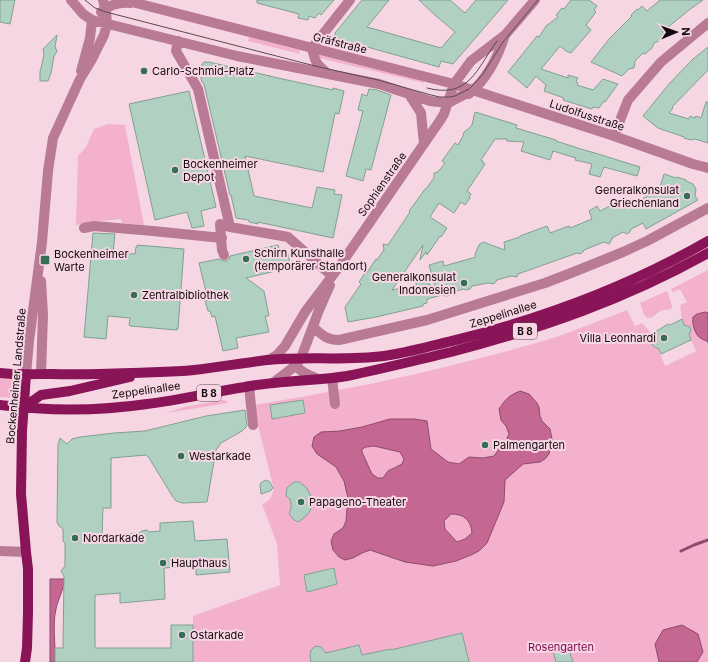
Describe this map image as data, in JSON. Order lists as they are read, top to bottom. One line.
{"streets":{"main road":["Zeppelinallee","B 8","Bockenheimer Landstraße"],"street":["Gräfstraße","Ludolfusstraße","Sophienstraße"]},"crossings":[["Gräfstraße","Ludolfusstraße"],["Gräfstraße","Sophienstraße"],["Gräfstraße","Bockenheimer Landstraße"],["Ludolfusstraße","Sophienstraße"],["Sophienstraße","Zeppelinallee"],["Zeppelinallee","B 8"],["Zeppelinallee","Bockenheimer Landstraße"],["B 8","Bockenheimer Landstraße"]],"parks":["Rosengarten"],"places":{"other":["Carlo-Schmid-Platz","Bockenheimer Depot","Generalkonsulat Griechenland","Schirn Kunsthalle (temporärer Standort)","Generalkonsulat Indonesien","Zentralbibliothek","Villa Leonhardi","Palmengarten","Westarkade","Papageno-Theater","Nordarkade","Haupthaus","Ostarkade"],"transit":["Bockenheimer Warte"]},"north":"right"}
